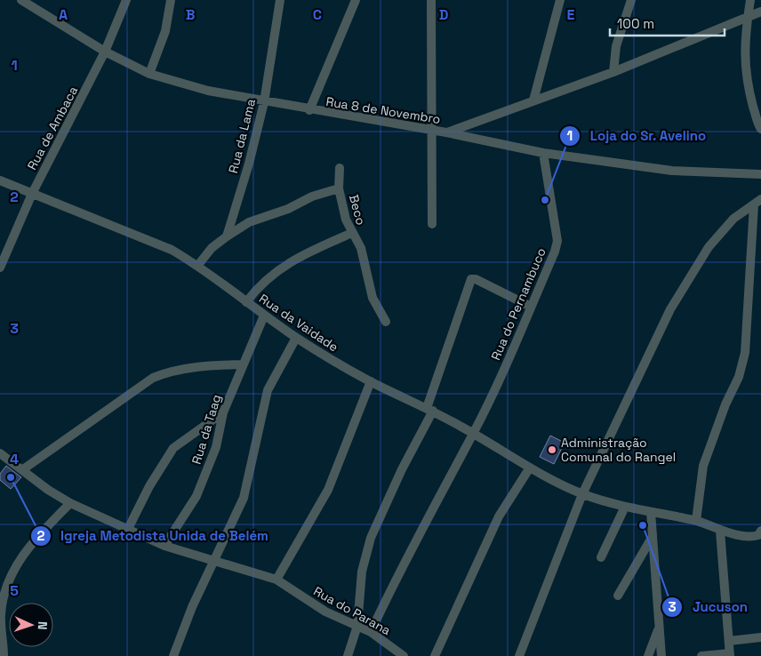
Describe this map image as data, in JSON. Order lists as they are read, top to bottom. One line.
{"streets":{"street":["Rua 8 de Novembro","Rua de Ambaca","Rua da Lama","Beco","Rua do Pernambuco","Rua da Vaidade","Rua da Taag","Rua do Parana"]},"crossings":[["Rua 8 de Novembro","Rua de Ambaca"],["Rua 8 de Novembro","Rua da Lama"],["Rua 8 de Novembro","Rua do Pernambuco"],["Rua de Ambaca","Rua da Vaidade"],["Rua da Lama","Beco"],["Beco","Rua da Vaidade"],["Rua do Pernambuco","Rua da Vaidade"],["Rua do Pernambuco","Rua do Parana"],["Rua da Vaidade","Rua da Taag"],["Rua da Taag","Rua do Parana"]],"places":["Loja do Sr. Avelino","Administração Comunal do Rangel","Igreja Metodista Unida de Belém","Jucuson"],"scale_bar":"100 m","north":"right","grid":{"columns":["A","B","C","D","E"],"rows":["1","2","3","4","5"]}}
